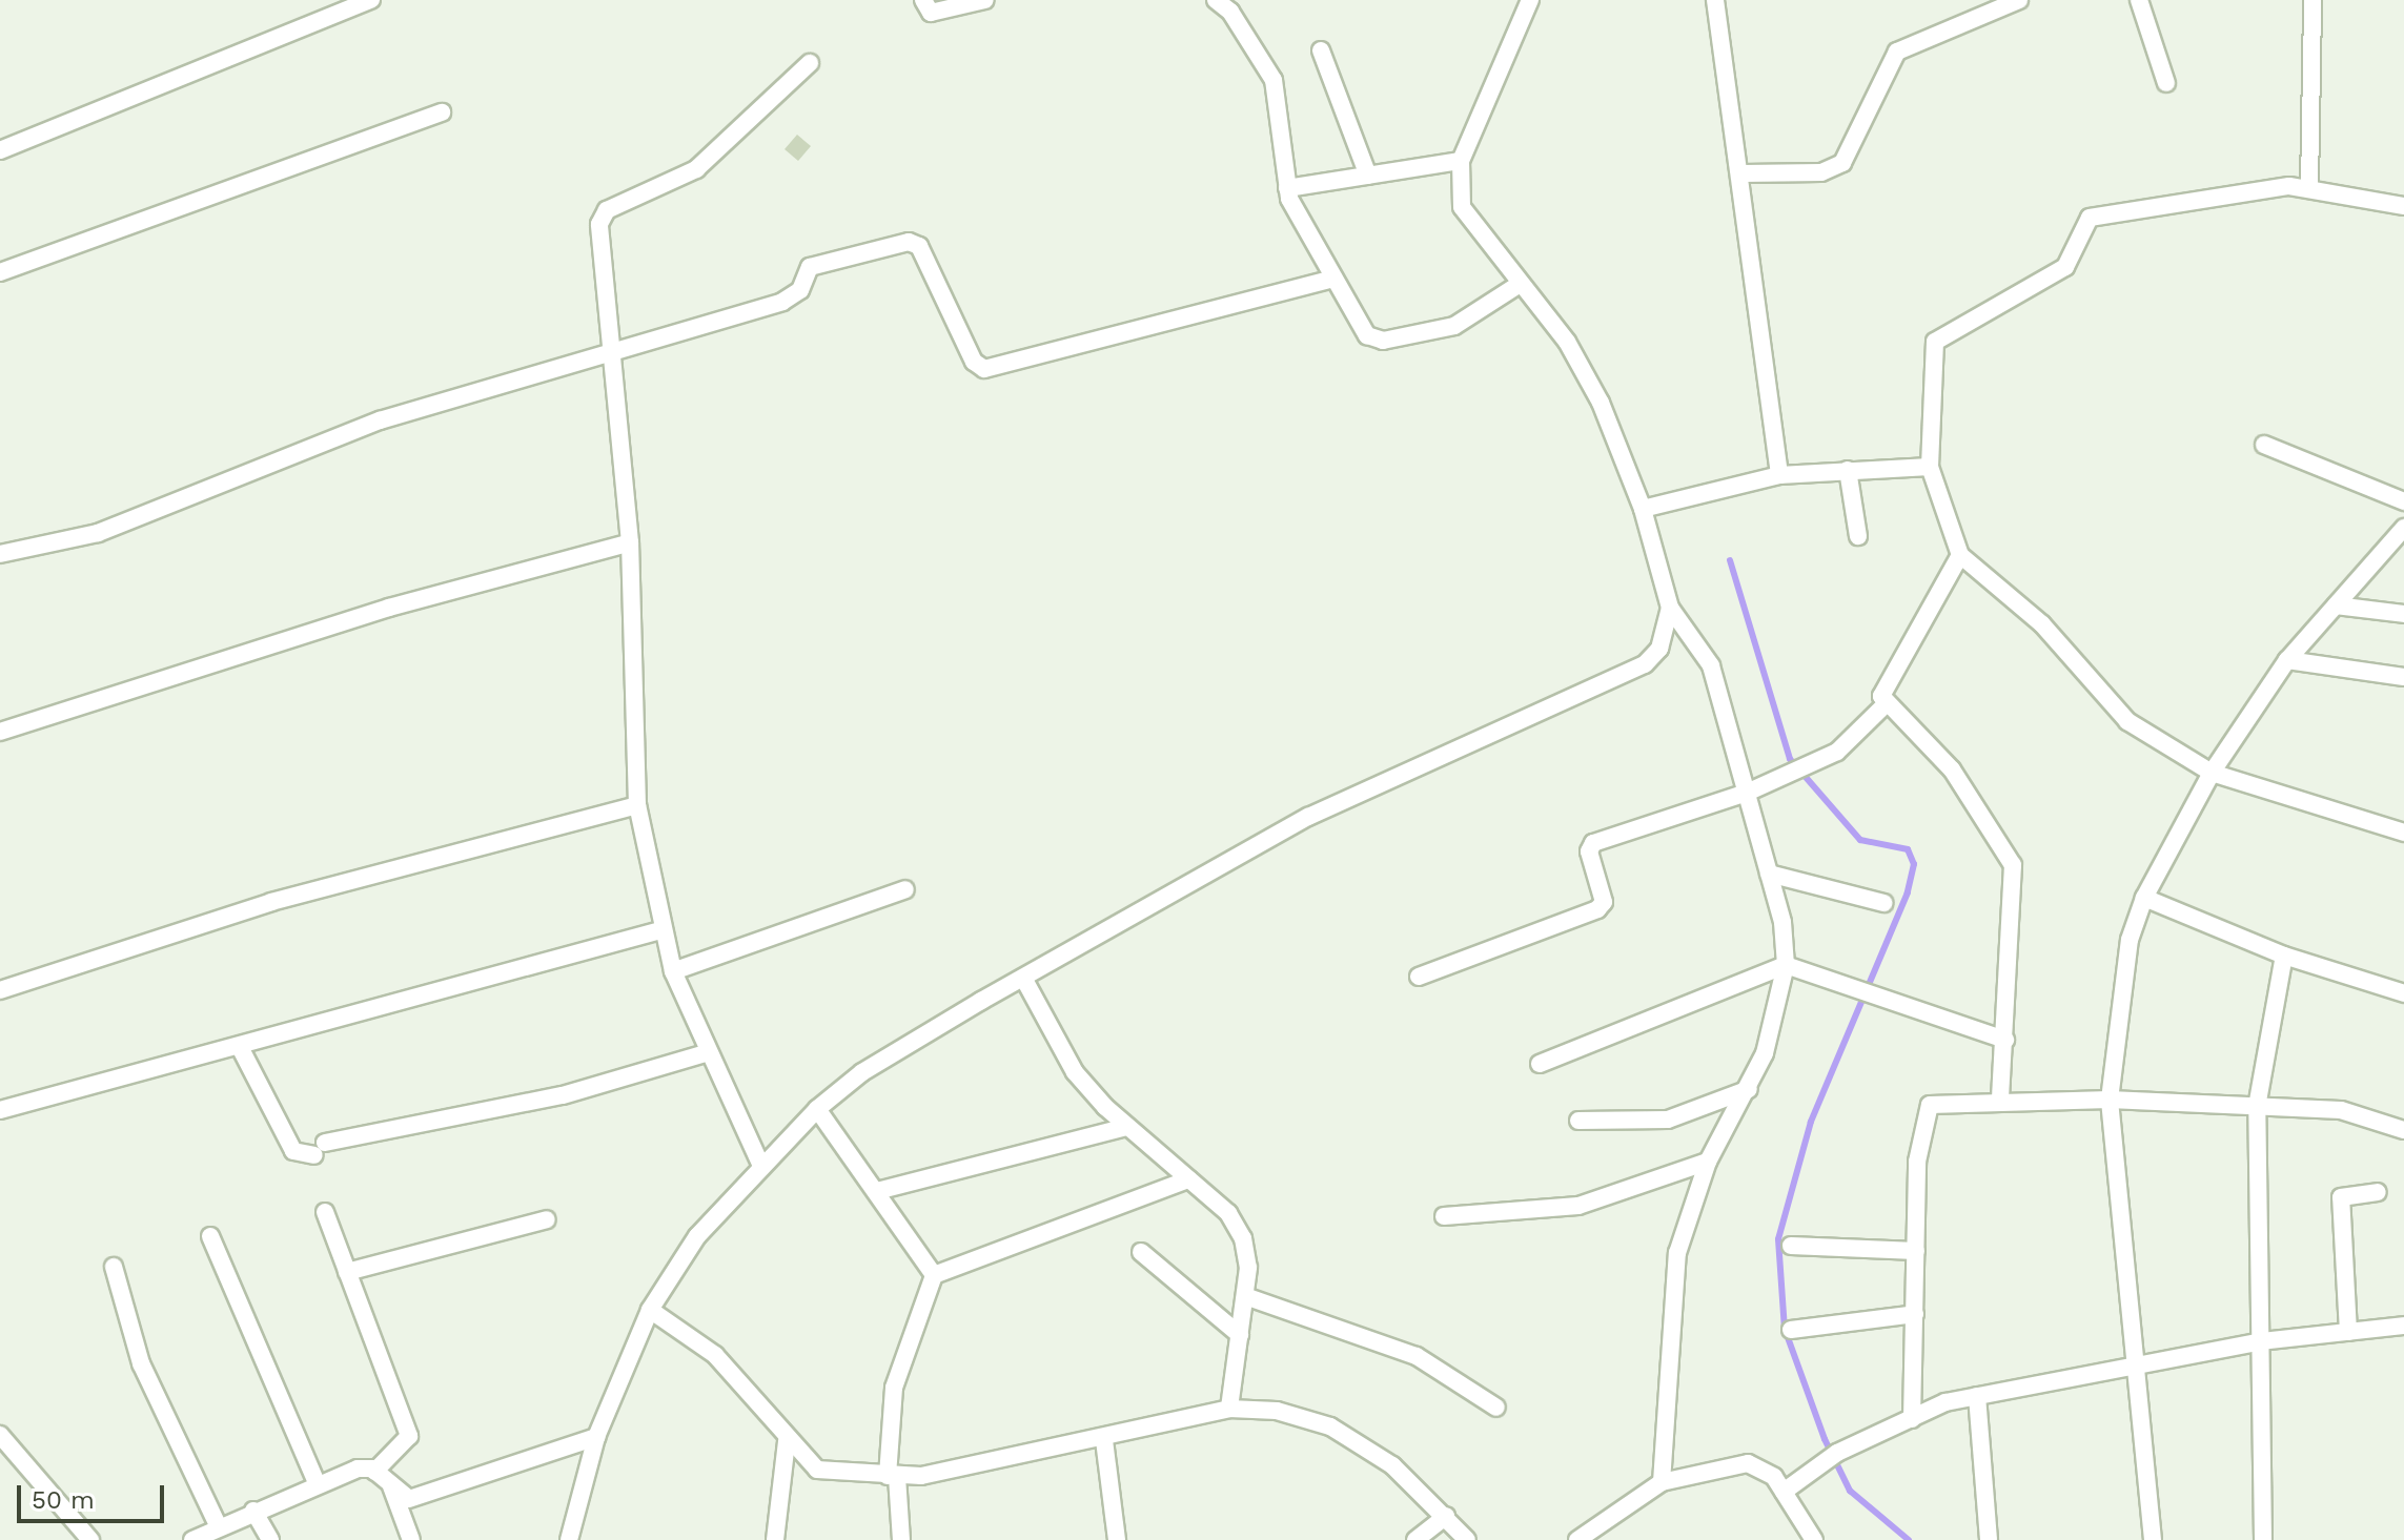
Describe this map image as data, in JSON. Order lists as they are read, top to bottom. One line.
{"scale_bar":"50 m"}
